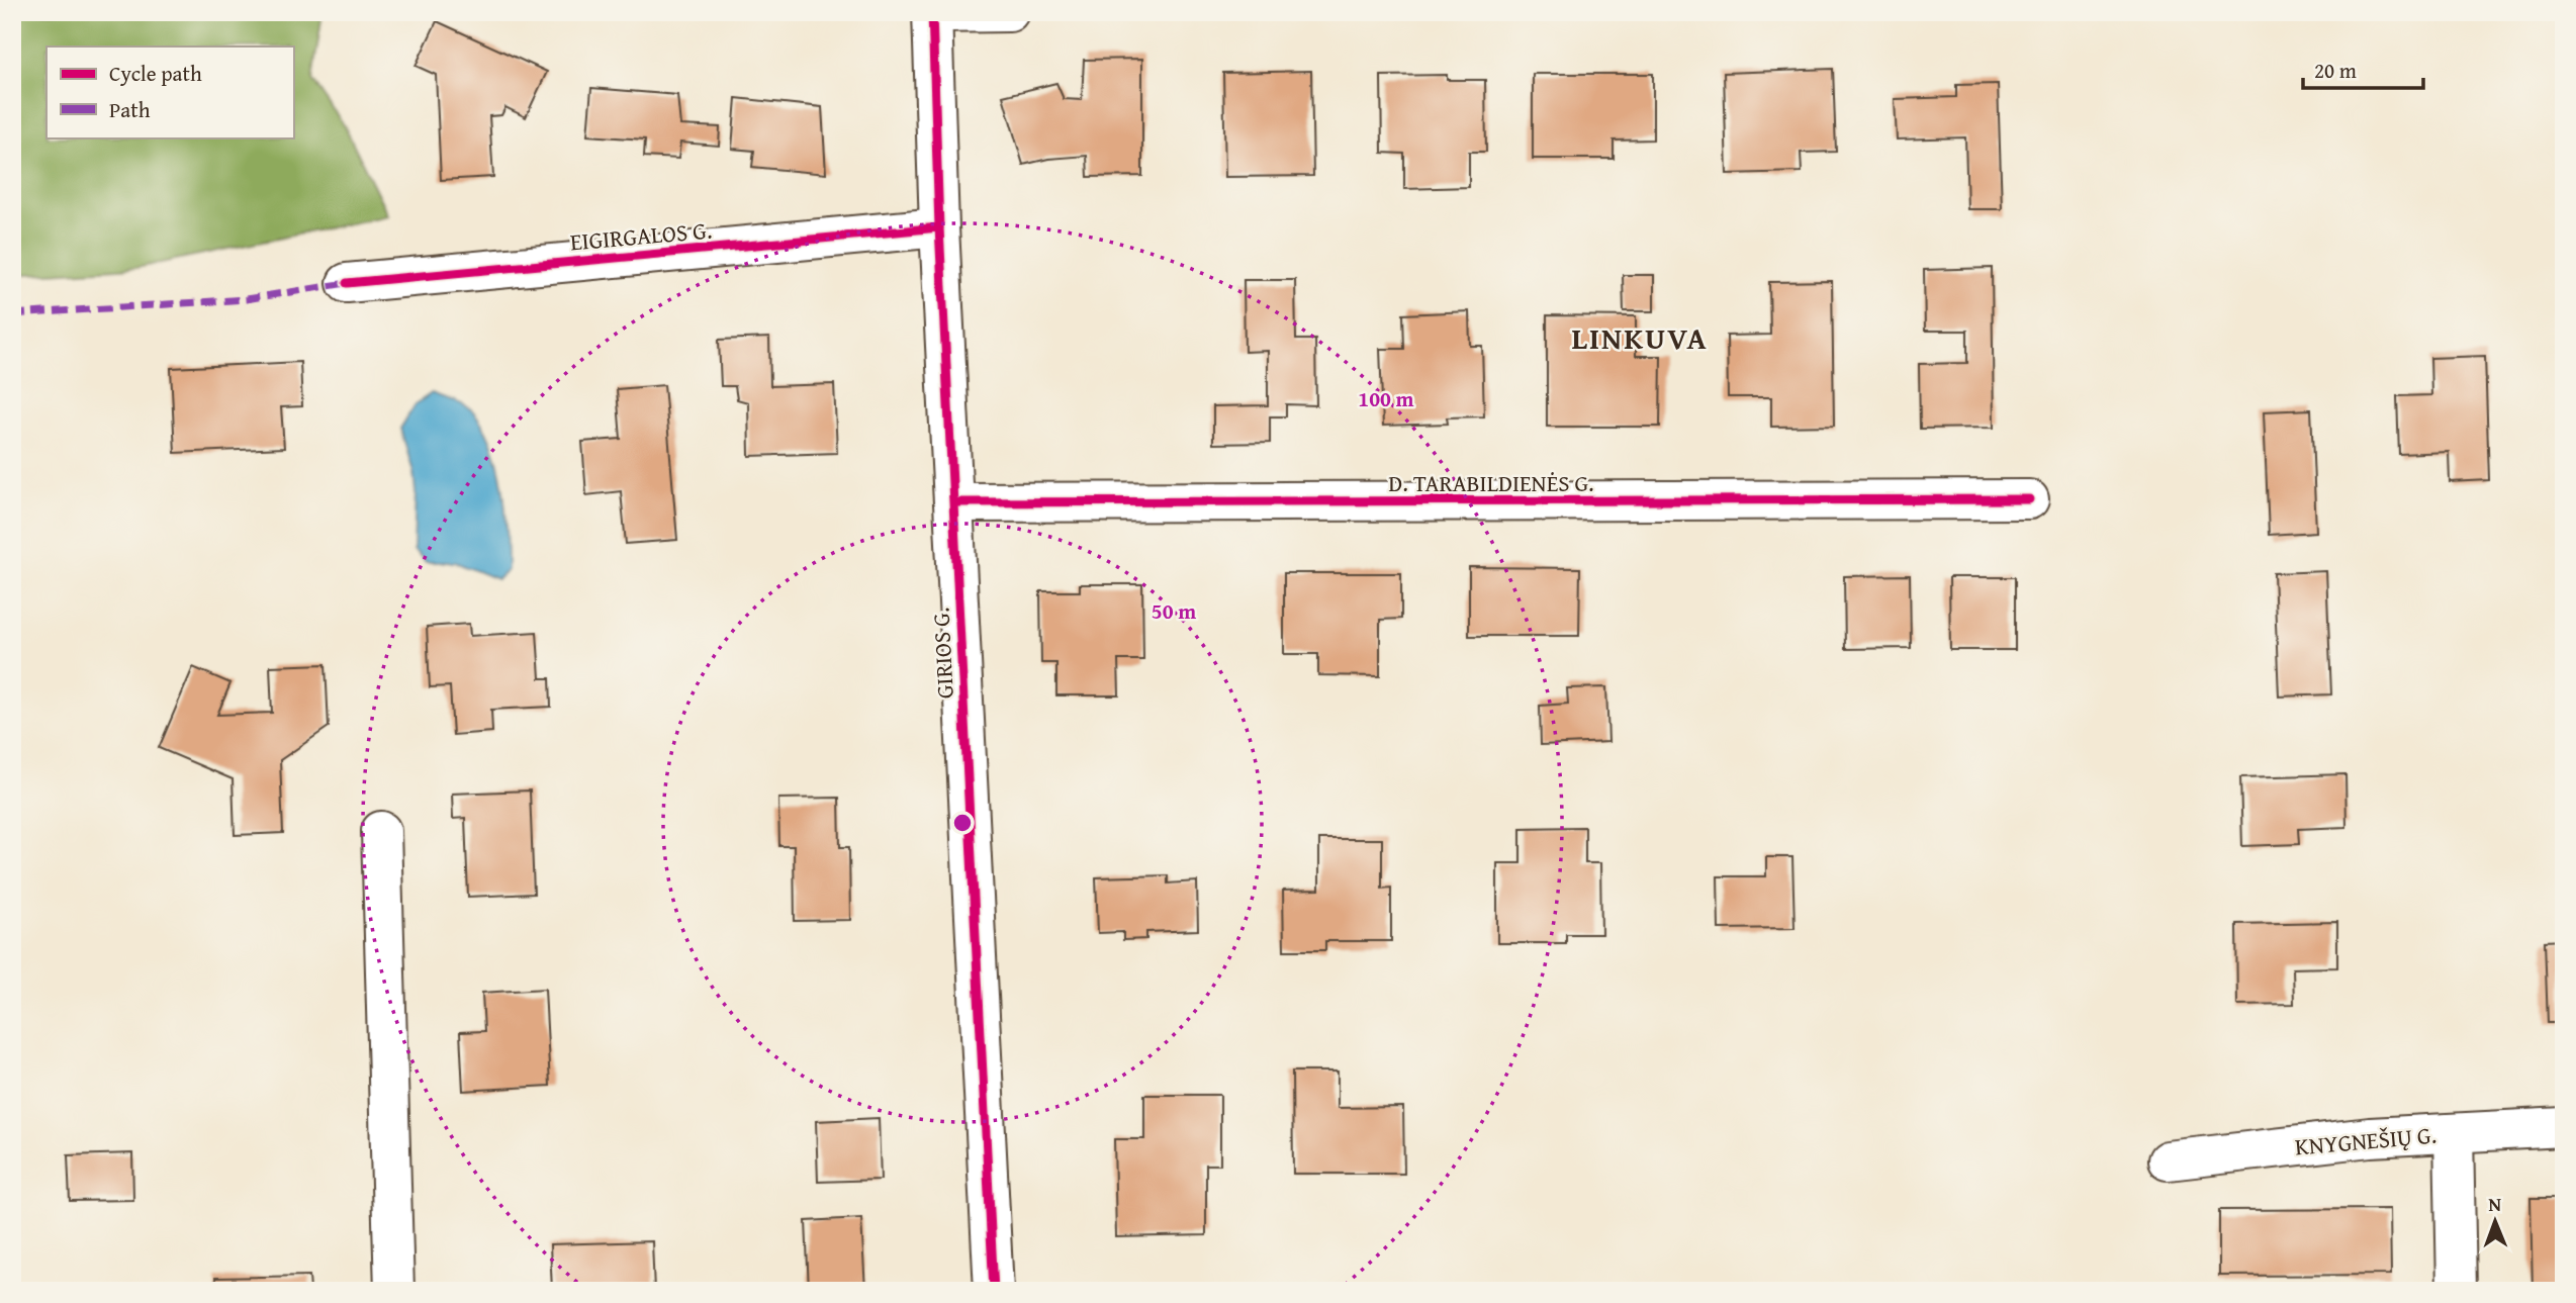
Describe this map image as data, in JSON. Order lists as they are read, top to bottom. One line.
{"streets":{"street":["EIGIRGALOS G.","D. TARABILDIENĖS G.","GIRIOS G.","KNYGNEŠIŲ G."]},"crossings":[["EIGIRGALOS G.","GIRIOS G."],["D. TARABILDIENĖS G.","GIRIOS G."]],"districts":["LINKUVA"],"legend":["Cycle path","Path"],"scale_bar":"20 m","north":"top","rings":["100 m","50 m"]}
